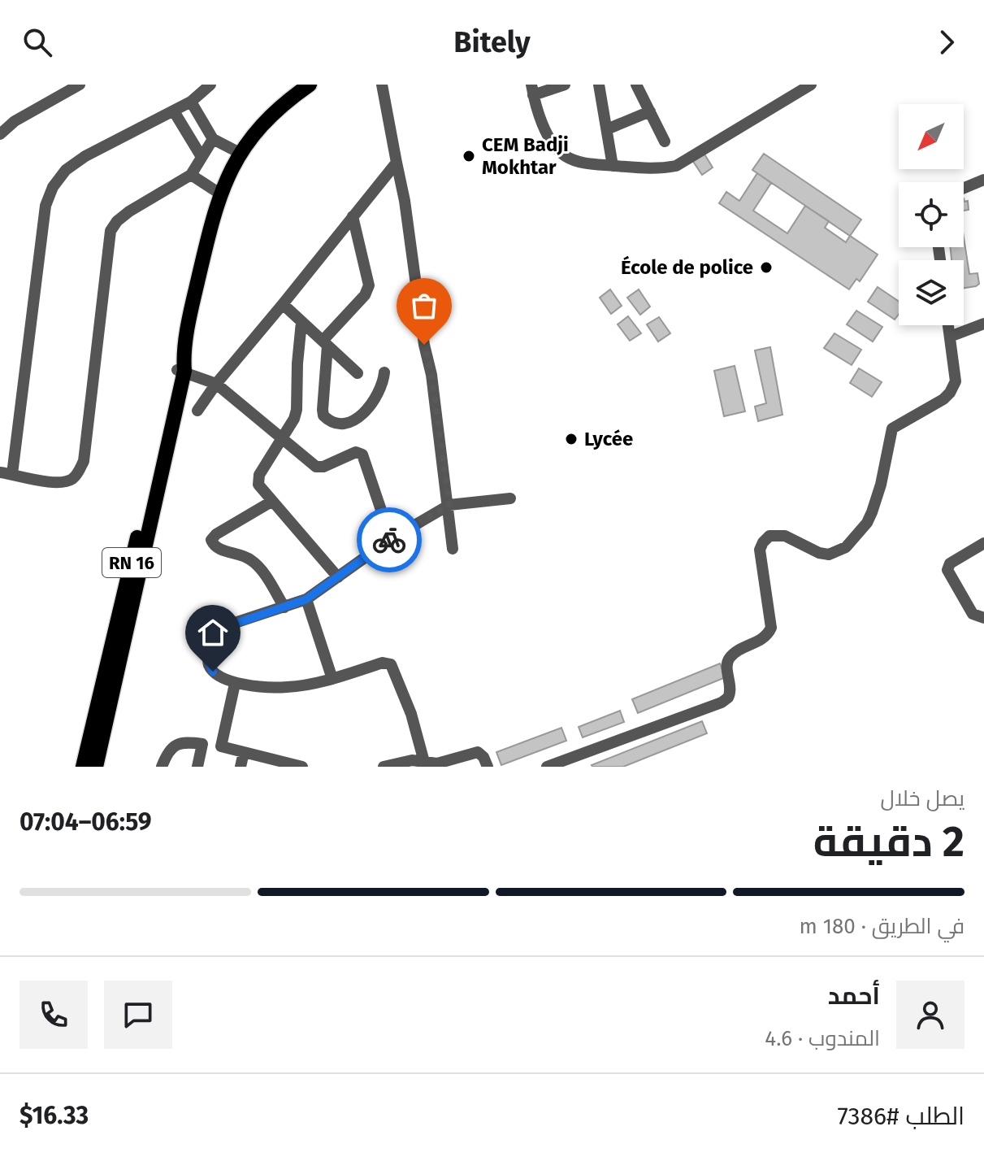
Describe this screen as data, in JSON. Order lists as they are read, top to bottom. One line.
{"streets":{"main road":["RN 16"]},"places":["CEM Badji Mokhtar","École de police","Lycée"],"north":"bottom left","page":{"header":"Bitely","heading":["2 دقيقة","يصل خلال","06:59–07:04"],"panel":["أحمد","المندوب · 4.6","الطلب #7386","$16.33"],"bar":"في الطريق · 180 m"}}
